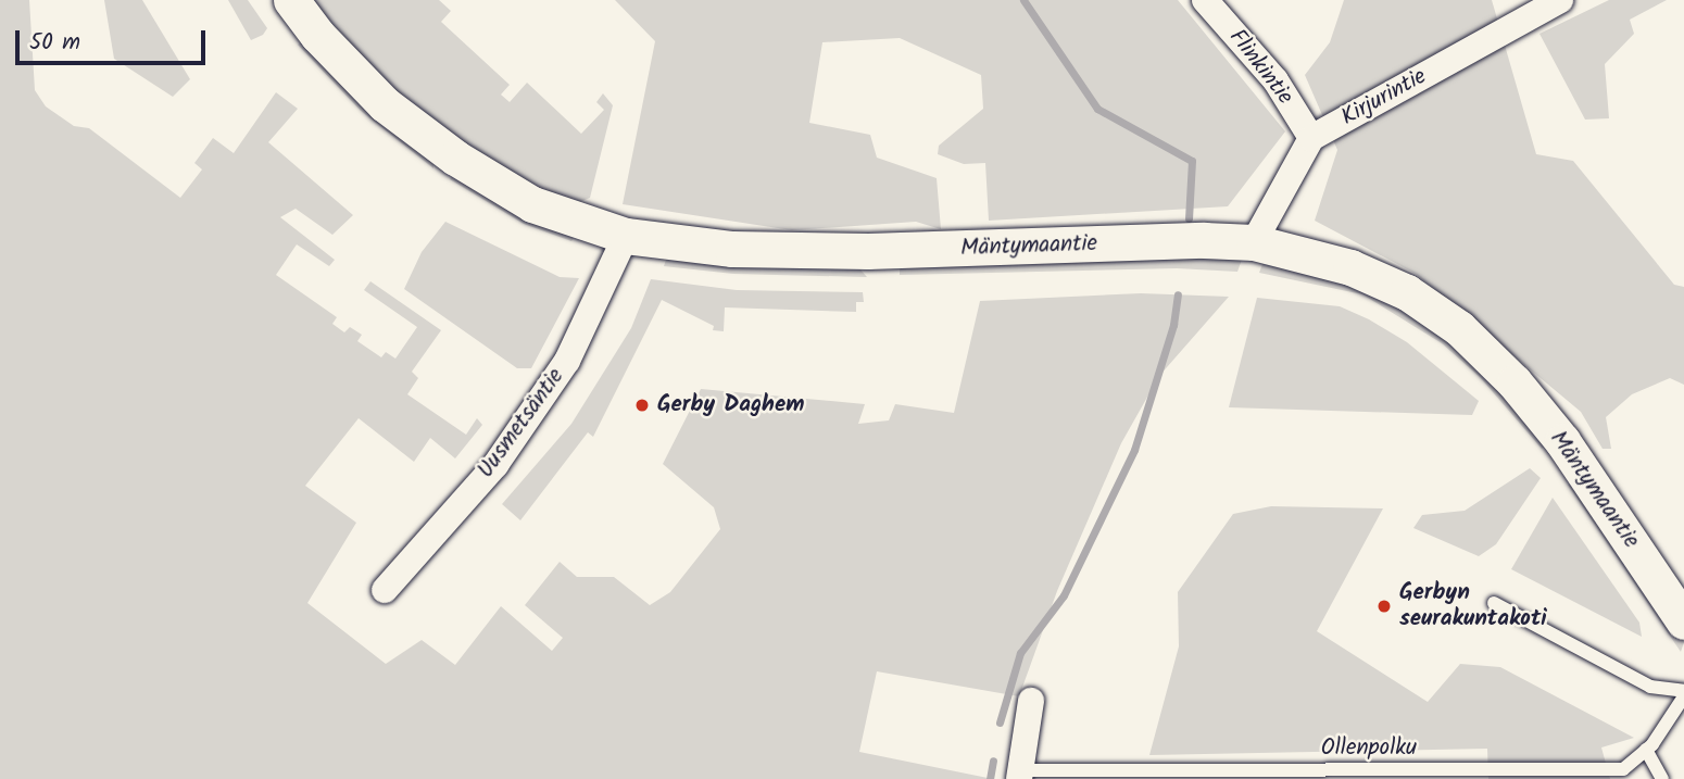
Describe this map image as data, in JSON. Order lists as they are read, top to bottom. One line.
{"streets":{"street":["Flinkintie","Kirjurintie","Mäntymaantie","Uusmetsäntie"],"lane":["Ollenpolku"]},"crossings":[["Flinkintie","Kirjurintie"],["Mäntymaantie","Uusmetsäntie"]],"places":["Gerby Daghem","Gerbyn seurakuntakoti"],"scale_bar":"50 m"}
